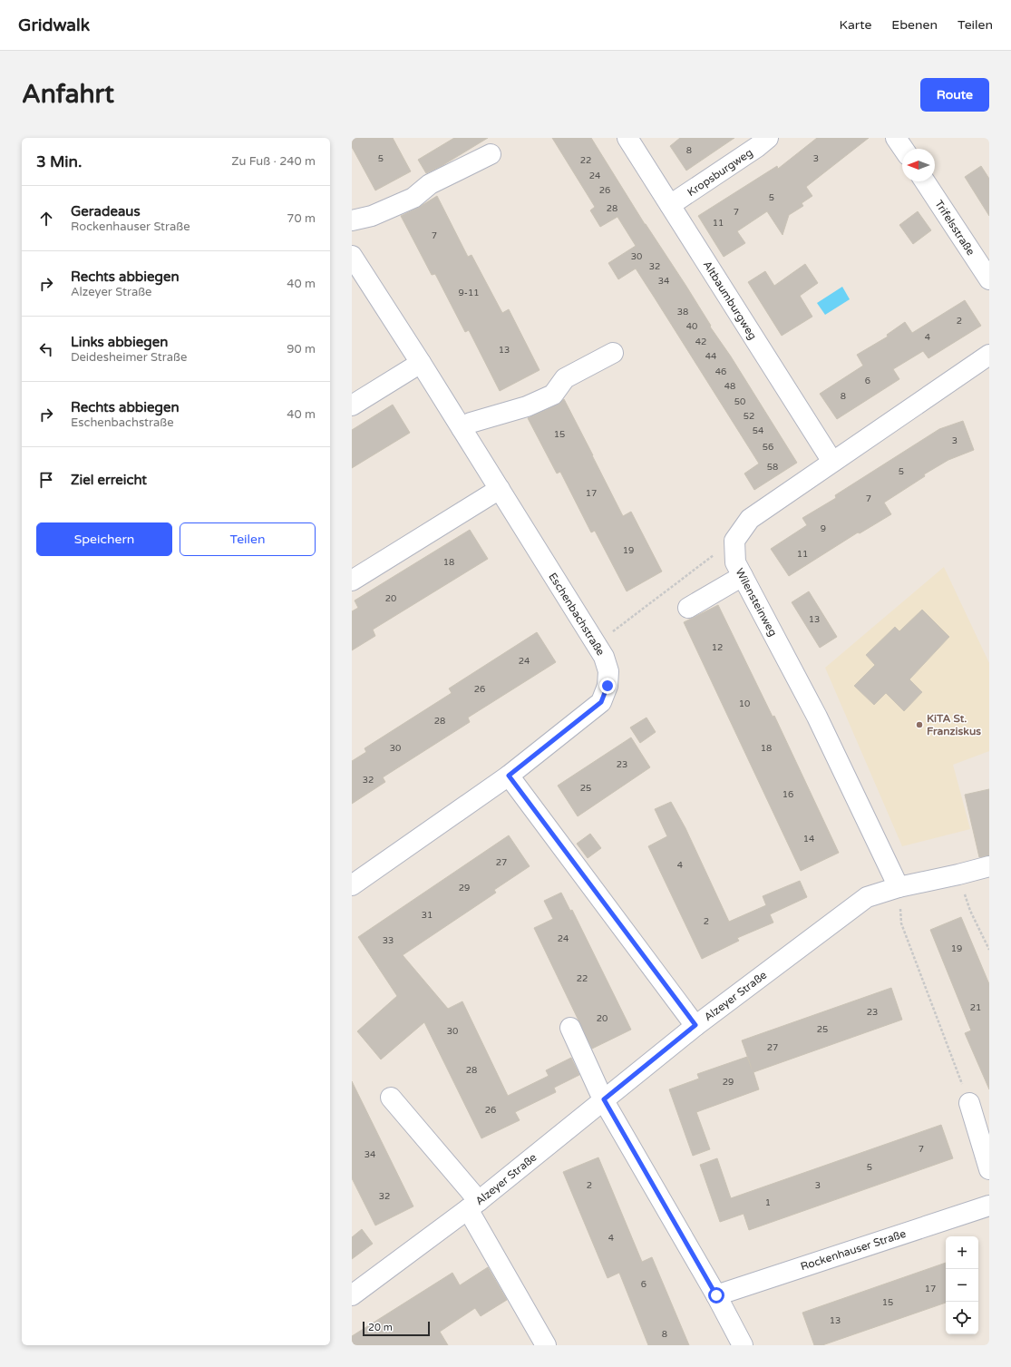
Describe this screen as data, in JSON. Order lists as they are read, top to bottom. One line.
{"streets":{"street":["Kropsburgweg","Trifelsstraße","Altbaumburgweg","Wilensteinweg","Eschenbachstraße","Alzeyer Straße","Rockenhauser Straße"]},"crossings":[["Kropsburgweg","Altbaumburgweg"],["Wilensteinweg","Alzeyer Straße"]],"places":["KiTA St. Franziskus"],"house_numbers":["8","5","3","22","24","26","5","28","7","11","7","30","32","34","9-11","38","2","40","4","42","13","44","46","6","48","8","50","52","54","15","3","56","58","5","17","7","9","19","11","18","20","13","12","24","26","10","28","30","18","23","32","25","16","14","27","4","29","31","2","24","33","19","22","21","23","20","25","30","27","28","29","26","7","34","5","2","3","32","1","4","6","17","15","13","8"],"scale_bar":"20 m","north":"left","page":{"header":"Gridwalk","nav":["Karte","Ebenen","Teilen"],"buttons":["Route",["Speichern","Teilen"]],"title":"Anfahrt","heading":["3 Min.","Zu Fuß · 240 m"],"list":[["Geradeaus","Rockenhauser Straße","70 m"],["Rechts abbiegen","Alzeyer Straße","40 m"],["Links abbiegen","Deidesheimer Straße","90 m"],["Rechts abbiegen","Eschenbachstraße","40 m"],"Ziel erreicht"],"map_buttons":["+","−"],"scale":"20 m"}}
